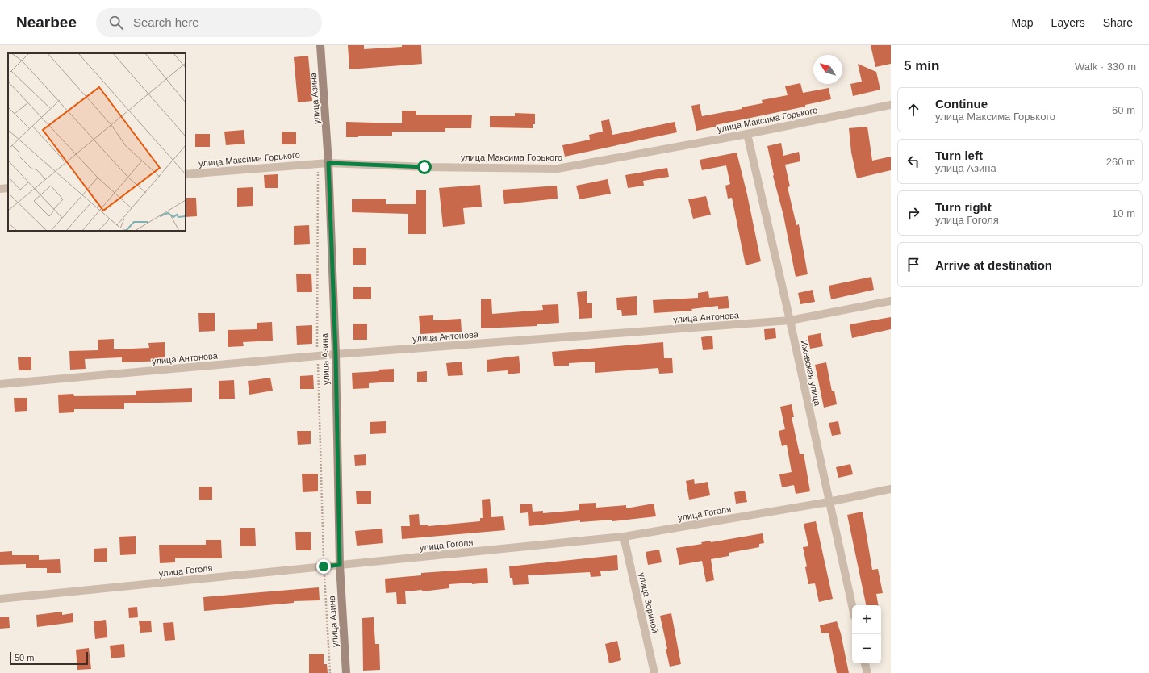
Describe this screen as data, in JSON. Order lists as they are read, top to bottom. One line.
{"streets":{"main road":["улица Азина"],"street":["улица Максима Горького","улица Антонова","Ижевская улица","улица Гоголя","улица Зориной"]},"crossings":[["улица Азина","улица Максима Горького"],["улица Азина","улица Антонова"],["улица Азина","улица Гоголя"],["улица Максима Горького","Ижевская улица"],["улица Антонова","Ижевская улица"],["Ижевская улица","улица Гоголя"],["улица Гоголя","улица Зориной"]],"scale_bar":"50 m","north":"top left","page":{"header":"Nearbee","search":"Search here","nav":["Map","Layers","Share"],"heading":["5 min","Walk · 330 m"],"list":[["Continue","улица Максима Горького","60 m"],["Turn left","улица Азина","260 m"],["Turn right","улица Гоголя","10 m"],"Arrive at destination"],"map_buttons":["+","−"],"scale":"50 m"}}
